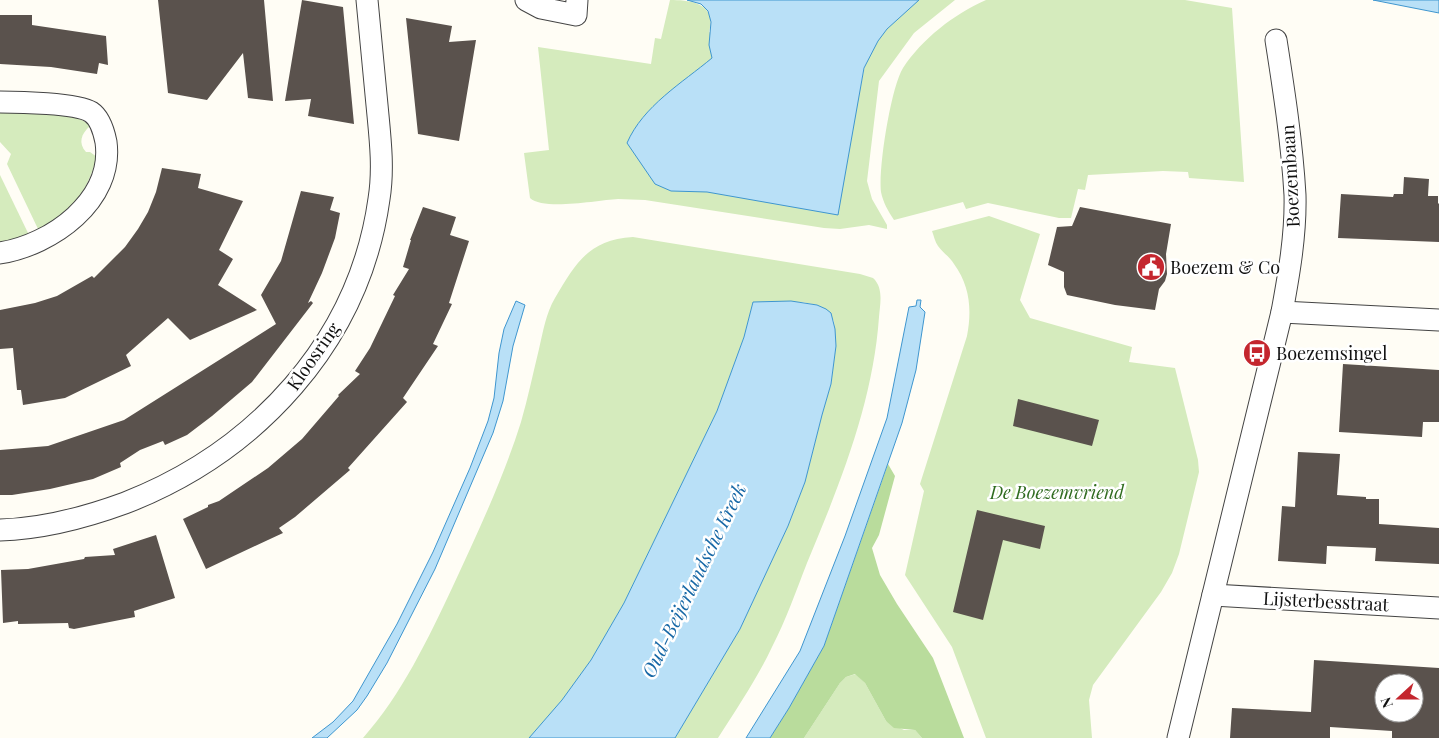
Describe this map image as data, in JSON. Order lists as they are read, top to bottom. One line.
{"streets":{"street":["Boezembaan","Kloosring","Lijsterbesstraat"]},"water":["Oud-Beijerlandsche Kreek"],"parks":["De Boezemvriend"],"places":{"public building":["Boezem & Co"],"bus stop":["Boezemsingel"]},"north":"left"}
